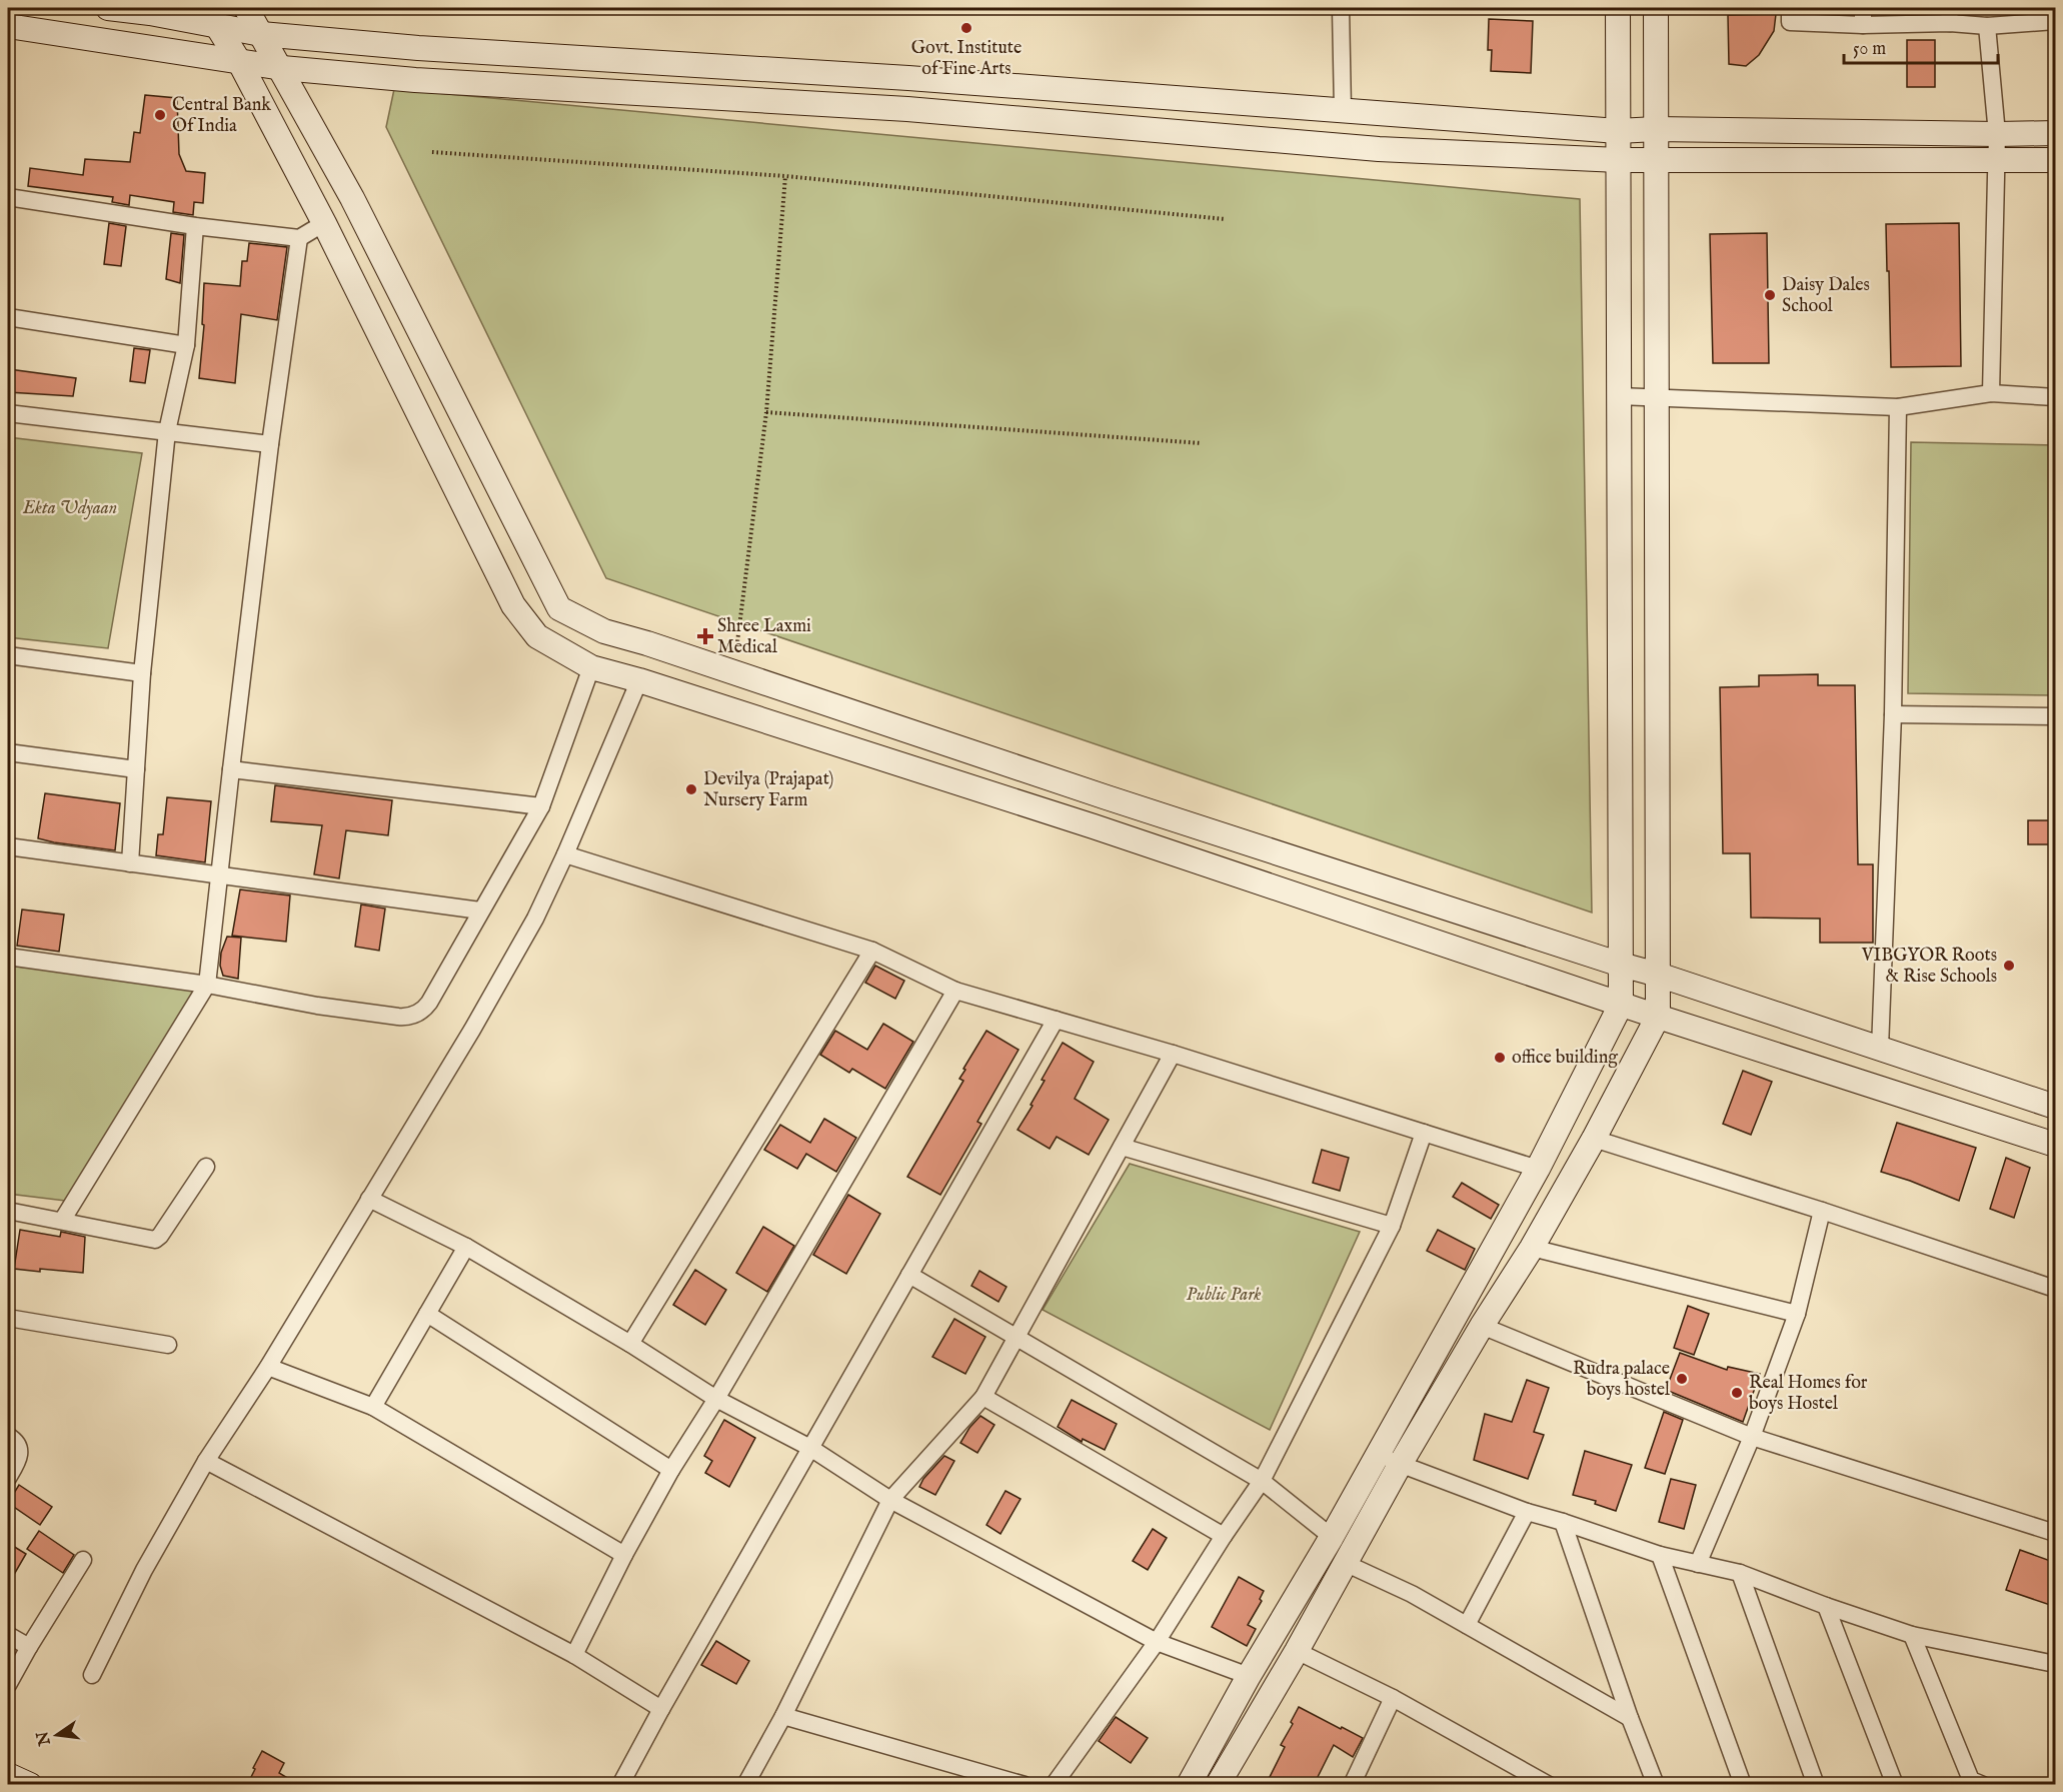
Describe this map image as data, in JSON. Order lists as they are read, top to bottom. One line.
{"parks":["Ekta Udyaan","Public Park"],"places":{"other":["Govt. Institute of Fine Arts","Central Bank Of India","Daisy Dales School","Devilya (Prajapat) Nursery Farm","VIBGYOR Roots & Rise Schools","office building","Rudra palace boys hostel","Real Homes for boys Hostel"],"health":["Shree Laxmi Medical"]},"scale_bar":"50 m","north":"left"}
